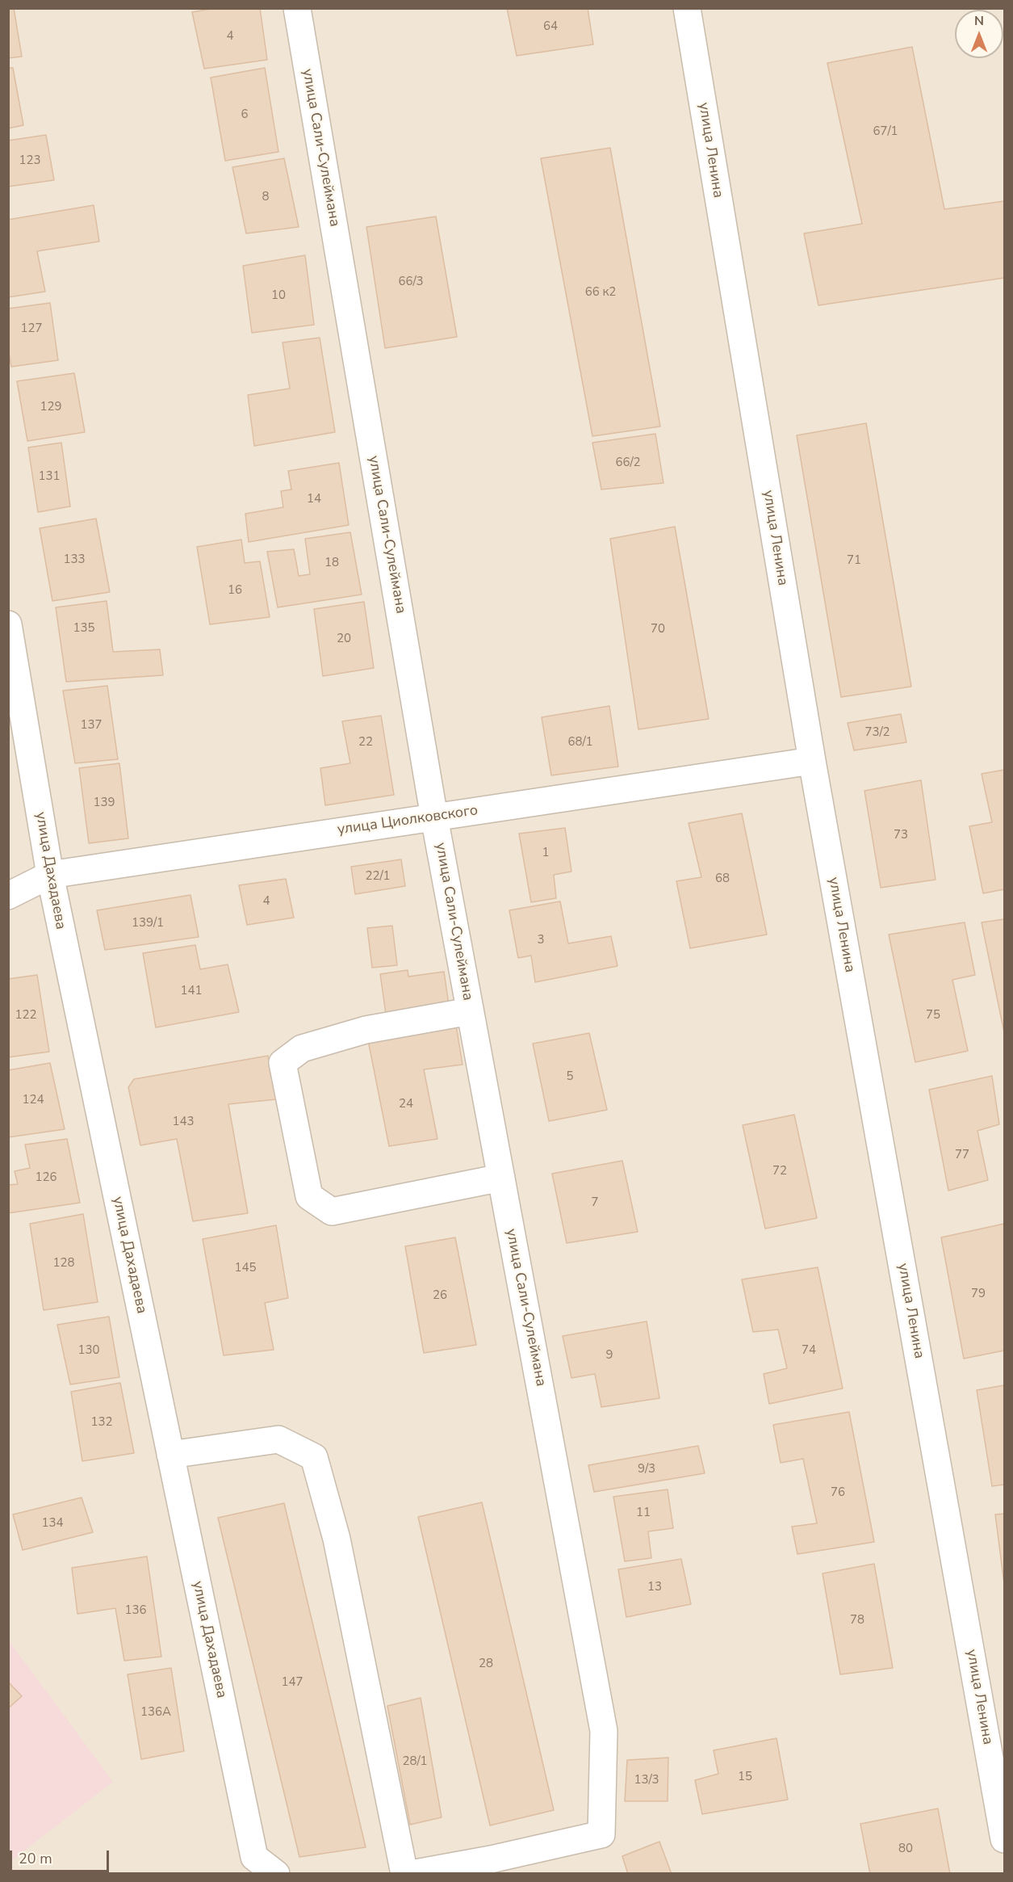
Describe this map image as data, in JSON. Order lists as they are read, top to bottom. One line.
{"streets":{"street":["улица Сали-Сулеймана","улица Ленина","улица Циолковского","улица Дахадаева"]},"crossings":[["улица Сали-Сулеймана","улица Циолковского"],["улица Ленина","улица Циолковского"],["улица Циолковского","улица Дахадаева"]],"house_numbers":["64","4","6","67/1","123","8","66/3","66 к2","10","127","129","66/2","131","14","133","71","18","16","135","70","20","137","73/2","22","68/1","139","73","1","22/1","68","4","139/1","3","141","122","75","5","124","24","143","77","72","126","7","128","145","79","26","130","74","9","132","9/3","76","11","134","13","136","78","28","147","136А","28/1","15","13/3","80"],"scale_bar":"20 m","north":"top"}
